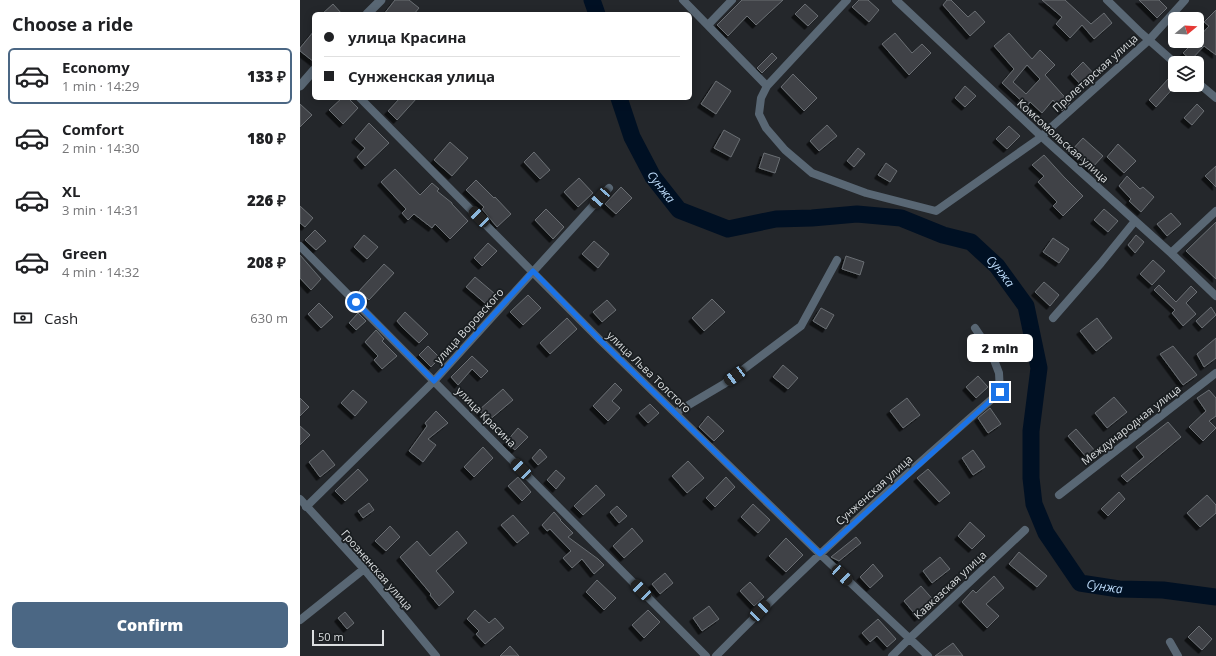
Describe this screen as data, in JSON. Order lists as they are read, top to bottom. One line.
{"streets":{"street":["Пролетарская улица","Комсомольская улица","улица Воровского","улица Льва Толстого","улица Красина","Международная улица","Сунженская улица","Грозненская улица","Кавказская улица"]},"crossings":[["Пролетарская улица","Комсомольская улица"],["улица Воровского","улица Льва Толстого"],["улица Воровского","улица Красина"],["улица Воровского","Грозненская улица"],["улица Льва Толстого","Сунженская улица"],["улица Льва Толстого","Кавказская улица"]],"water":["Сунжа"],"scale_bar":"50 m","north":"right","page":{"heading":"Choose a ride","banner":["улица Красина","Сунженская улица"],"list":[{"name":"Economy","note":"1 min · 14:29","value":"133 ₽"},{"name":"Comfort","note":"2 min · 14:30","value":"180 ₽"},{"name":"XL","note":"3 min · 14:31","value":"226 ₽"},{"name":"Green","note":"4 min · 14:32","value":"208 ₽"}],"pay":["Cash","630 m"],"bubble":"2 min","buttons":"Confirm","scale":"50 m"}}
